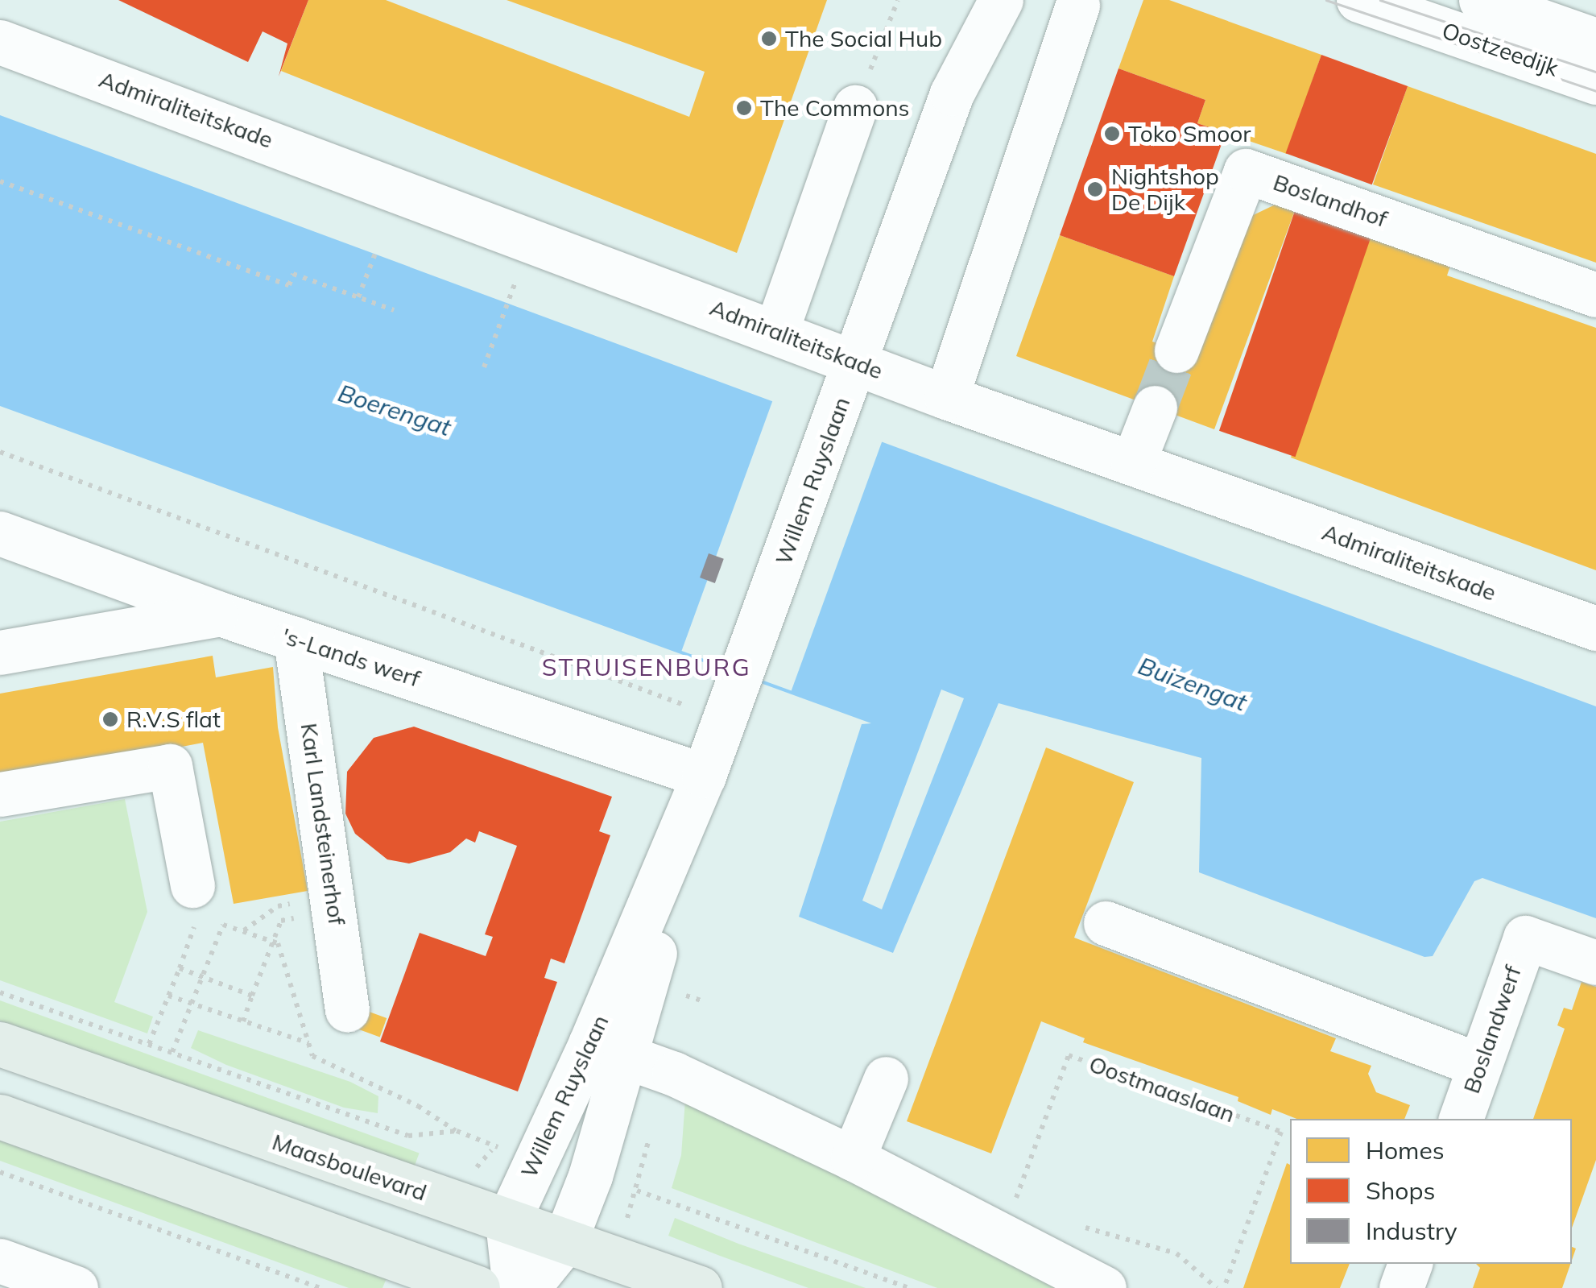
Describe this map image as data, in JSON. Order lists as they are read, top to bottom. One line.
{"streets":{"main road":["Maasboulevard"],"street":["Oostzeedijk","Admiraliteitskade","Boslandhof","Willem Ruyslaan","'s-Lands werf","Karl Landsteinerhof","Boslandwerf"],"path":["Oostmaaslaan"]},"crossings":[["Admiraliteitskade","Willem Ruyslaan"],["Willem Ruyslaan","'s-Lands werf"],["Willem Ruyslaan","Maasboulevard"],["'s-Lands werf","Karl Landsteinerhof"]],"districts":["STRUISENBURG"],"water":["Boerengat","Buizengat"],"places":["The Social Hub","The Commons","Toko Smoor","Nightshop De Dijk","R.V.S flat"],"legend":["Homes","Shops","Industry"]}
